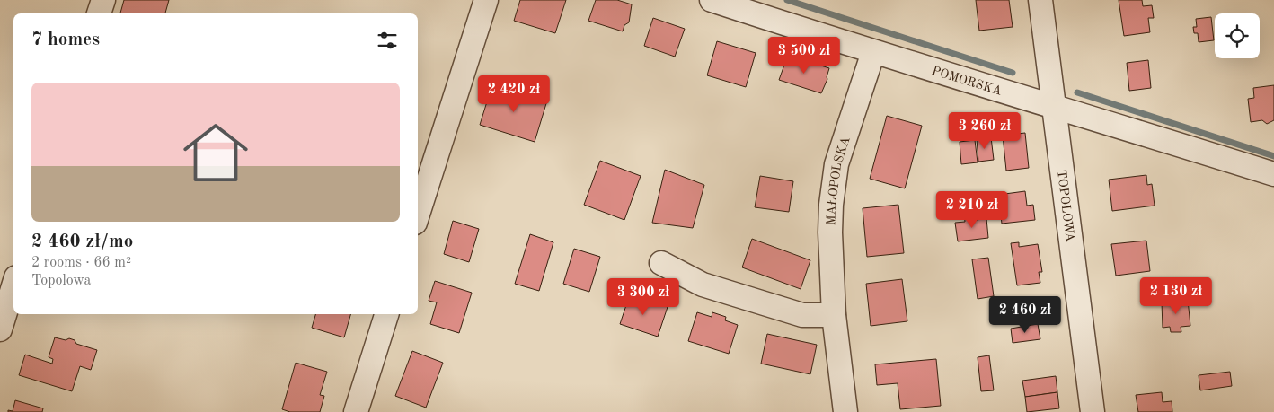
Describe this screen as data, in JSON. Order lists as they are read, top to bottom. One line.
{"streets":{"street":["POMORSKA","MAŁOPOLSKA","TOPOLOWA"]},"crossings":[["POMORSKA","MAŁOPOLSKA"],["POMORSKA","TOPOLOWA"]],"page":{"heading":"7 homes","price":["3 500 zł","2 420 zł","3 260 zł","2 210 zł","2 130 zł","3 300 zł","2 460 zł"],"list":[{"name":"2 460 zł/mo","note":"2 rooms · 66 m² · Topolowa"}]}}
